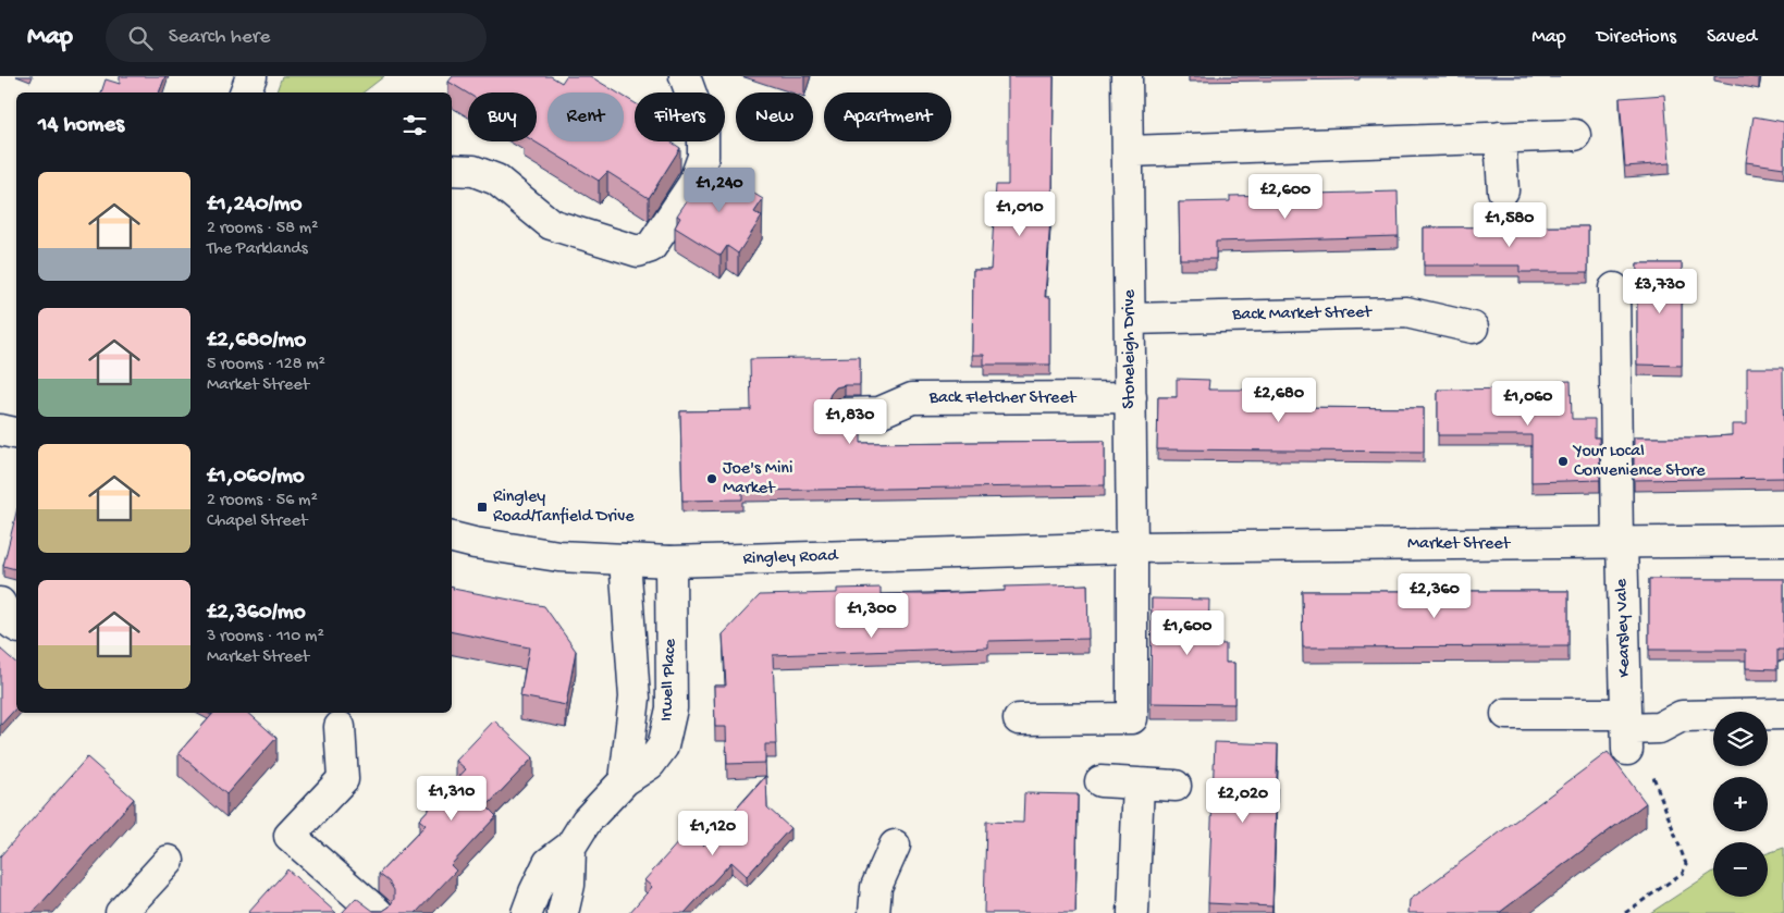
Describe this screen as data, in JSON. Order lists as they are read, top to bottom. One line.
{"streets":{"street":["Back Market Street","Stoneleigh Drive","Back Fletcher Street","Market Street","Ringley Road","Kearsley Vale","Irwell Place"]},"crossings":[["Back Market Street","Stoneleigh Drive"],["Stoneleigh Drive","Back Fletcher Street"],["Stoneleigh Drive","Market Street"],["Stoneleigh Drive","Ringley Road"],["Market Street","Ringley Road"],["Market Street","Kearsley Vale"],["Ringley Road","Irwell Place"]],"places":{"other":["Your Local Convenience Store","Joe's Mini Market"],"transit":["Ringley Road/Tanfield Drive"]},"page":{"header":"Map","search":"Search here","nav":["Map","Directions","Saved"],"chip":["Buy","Rent","Filters","New","Apartment"],"heading":"14 homes","list":[{"name":"£1,240/mo","note":"2 rooms · 58 m² · The Parklands"},{"name":"£2,680/mo","note":"5 rooms · 128 m² · Market Street"},{"name":"£1,060/mo","note":"2 rooms · 56 m² · Chapel Street"},{"name":"£2,360/mo","note":"3 rooms · 110 m² · Market Street"}],"price":["£1,240","£2,600","£1,010","£1,580","£3,730","£2,680","£1,060","£1,830","£2,360","£1,300","£1,600","£1,310","£2,020","£1,120"],"map_buttons":["+","−"]}}
